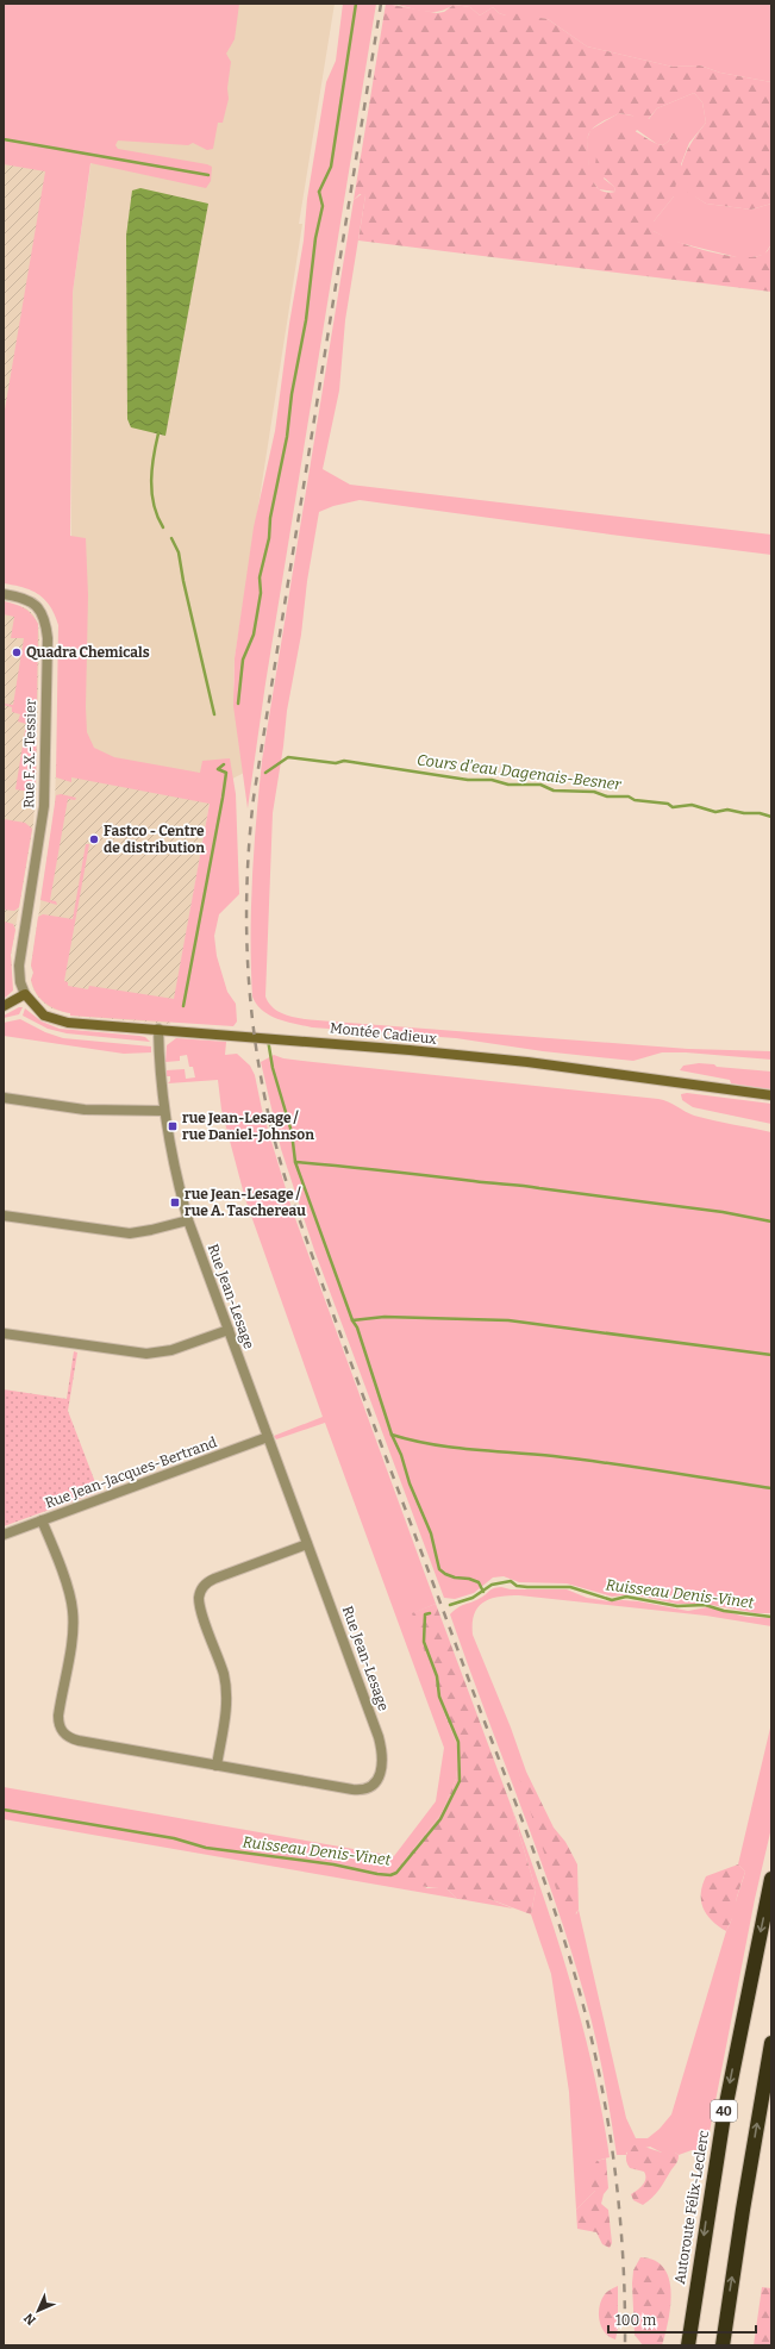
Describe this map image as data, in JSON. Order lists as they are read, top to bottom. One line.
{"streets":{"highway":["40","Autoroute Félix-Leclerc"],"street":["Rue F.-X.-Tessier","Montée Cadieux","Rue Jean-Lesage","Rue Jean-Jacques-Bertrand"]},"crossings":[["Rue F.-X.-Tessier","Montée Cadieux"],["Montée Cadieux","Rue Jean-Lesage"],["Rue Jean-Lesage","Rue Jean-Jacques-Bertrand"]],"water":["Cours d'eau Dagenais-Besner","Ruisseau Denis-Vinet"],"places":{"other":["Quadra Chemicals","Fastco - Centre de distribution"],"transit":["rue Jean-Lesage / rue Daniel-Johnson","rue Jean-Lesage / rue A. Taschereau"]},"scale_bar":"100 m","north":"bottom left"}
